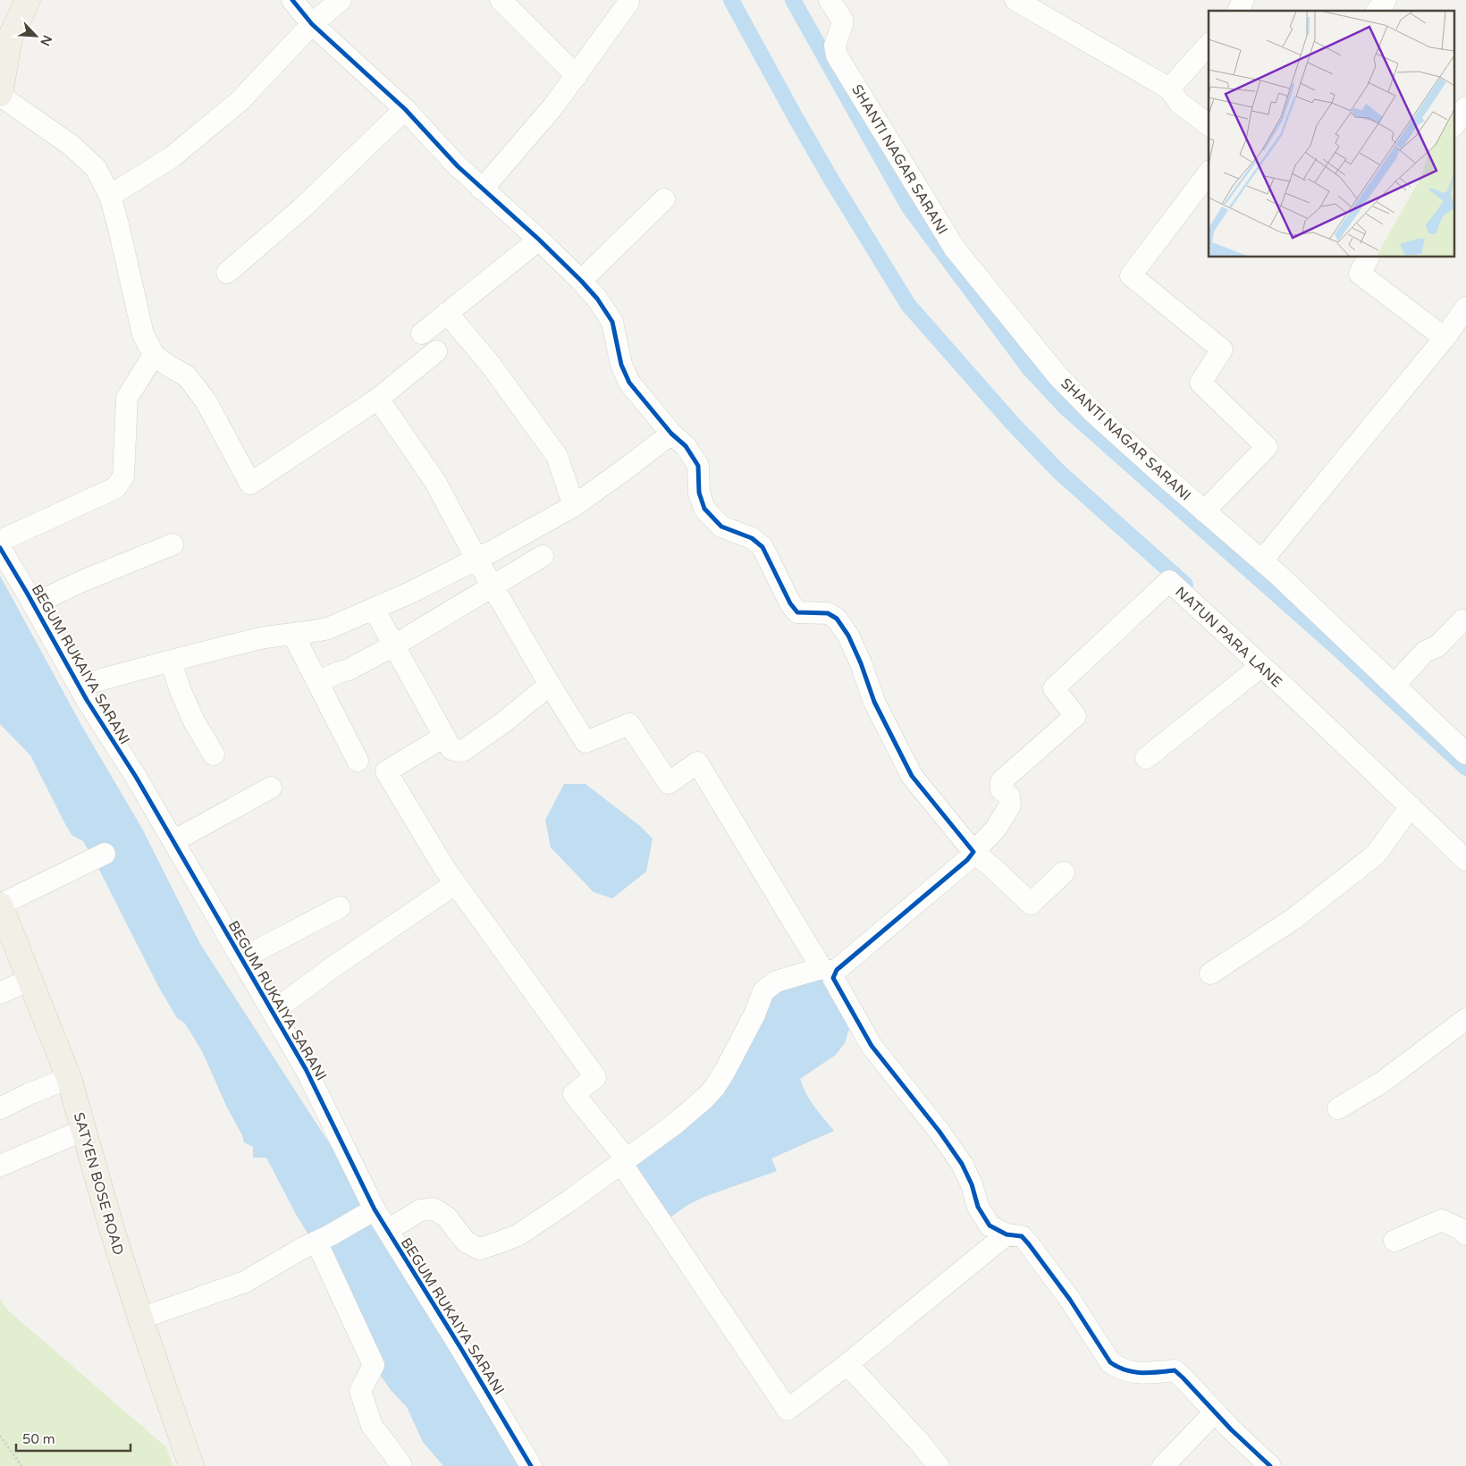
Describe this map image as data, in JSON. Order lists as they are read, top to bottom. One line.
{"streets":{"main road":["SATYEN BOSE ROAD"],"street":["SHANTI NAGAR SARANI","NATUN PARA LANE","BEGUM RUKAIYA SARANI"]},"scale_bar":"50 m","north":"bottom right"}
